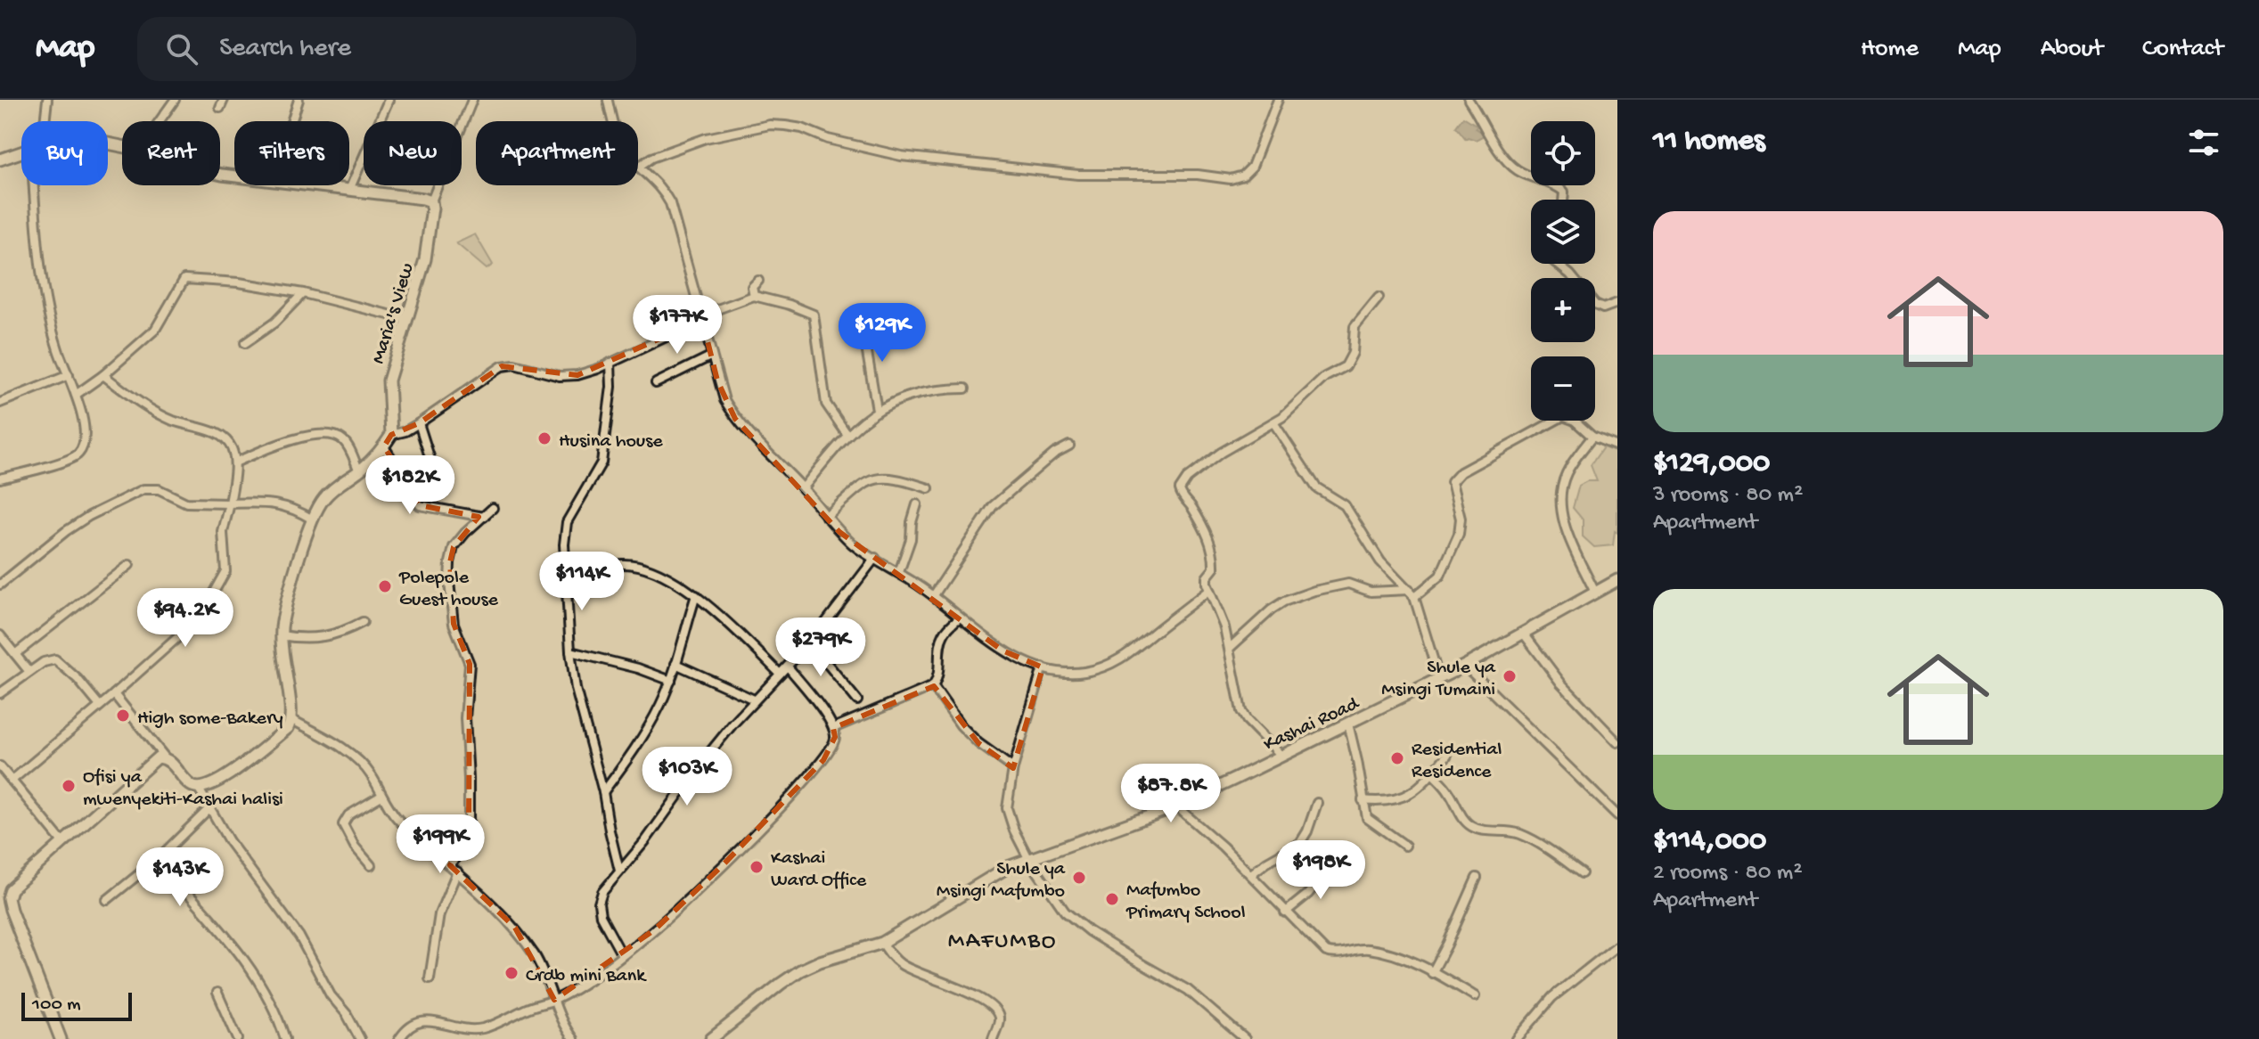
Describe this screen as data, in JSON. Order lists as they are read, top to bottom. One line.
{"streets":{"street":["Maria's View","Kashai Road"]},"districts":["MAFUMBO"],"places":["Husina house","Polepole Guest house","Shule ya Msingi Tumaini","High some-Bakery","Residential Residence","Ofisi ya mwenyekiti-Kashai halisi","Kashai Ward Office","Shule ya Msingi Mafumbo","Mafumbo Primary School","Crdb mini Bank"],"scale_bar":"100 m","page":{"header":"Map","search":"Search here","nav":["Home","Map","About","Contact"],"heading":"11 homes","map_buttons":["+","−"],"chip":["Buy","Rent","Filters","New","Apartment"],"list":[{"name":"$129,000","note":"3 rooms · 80 m² · Apartment"},{"name":"$114,000","note":"2 rooms · 80 m² · Apartment"}],"price":["$177K","$129K","$182K","$114K","$94.2K","$279K","$103K","$87.8K","$199K","$198K","$143K"],"scale":"100 m"}}
